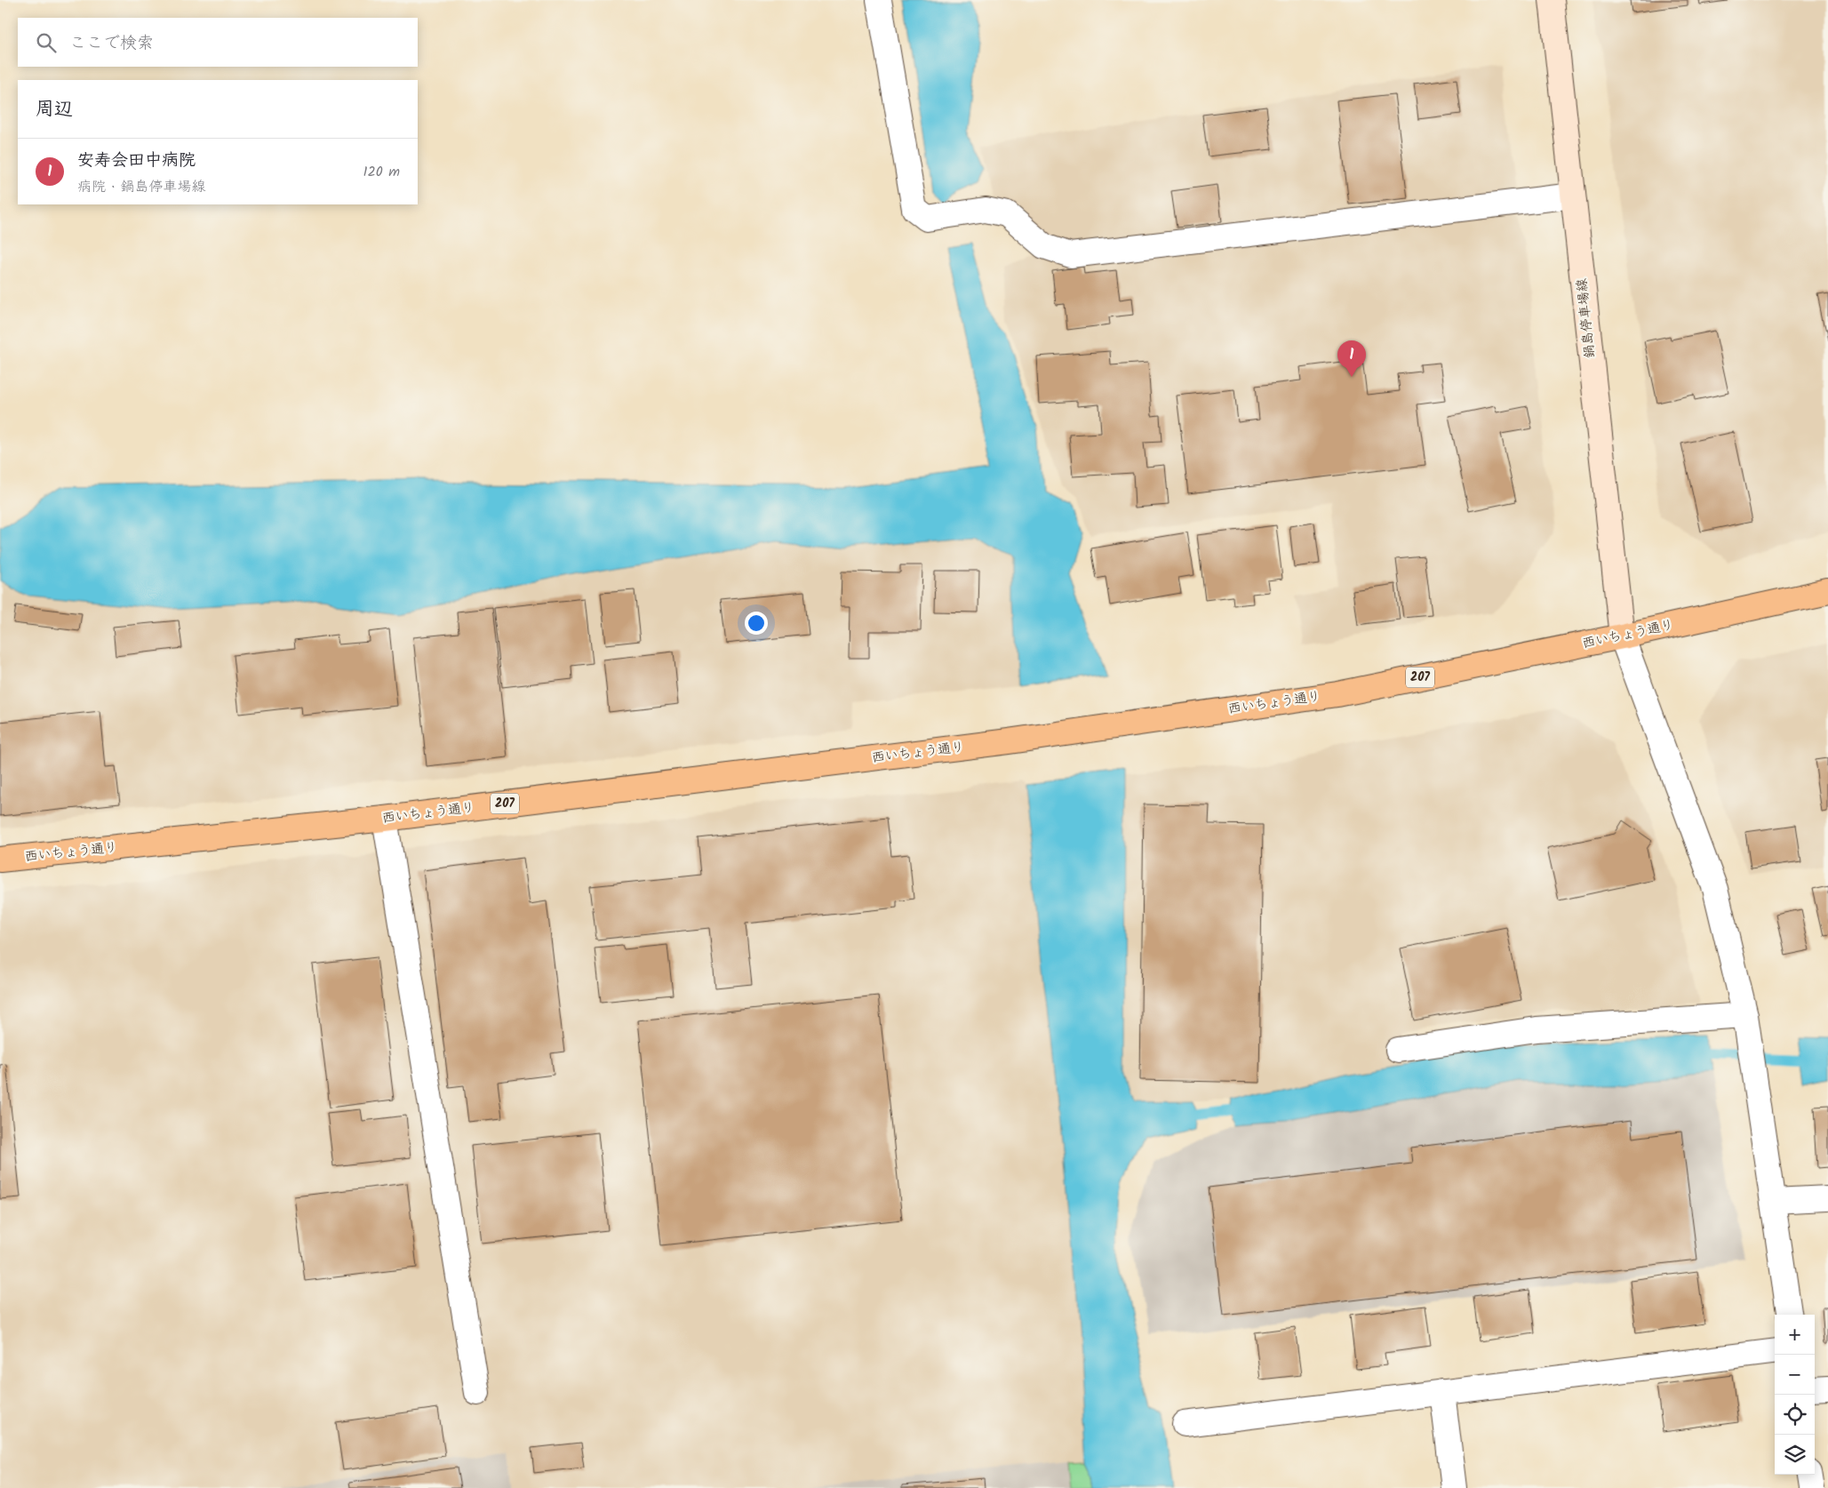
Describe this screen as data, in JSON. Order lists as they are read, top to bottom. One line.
{"streets":{"highway":["西いちょう通り","207"],"main road":["鍋島停車場線"]},"crossings":[["鍋島停車場線","西いちょう通り"]],"page":{"search":"ここで検索","heading":"周辺","list":[{"mark":"1","name":"安寿会田中病院","note":"病院 · 鍋島停車場線","value":"120 m"}],"pins":"1","map_buttons":["+","−"]}}
